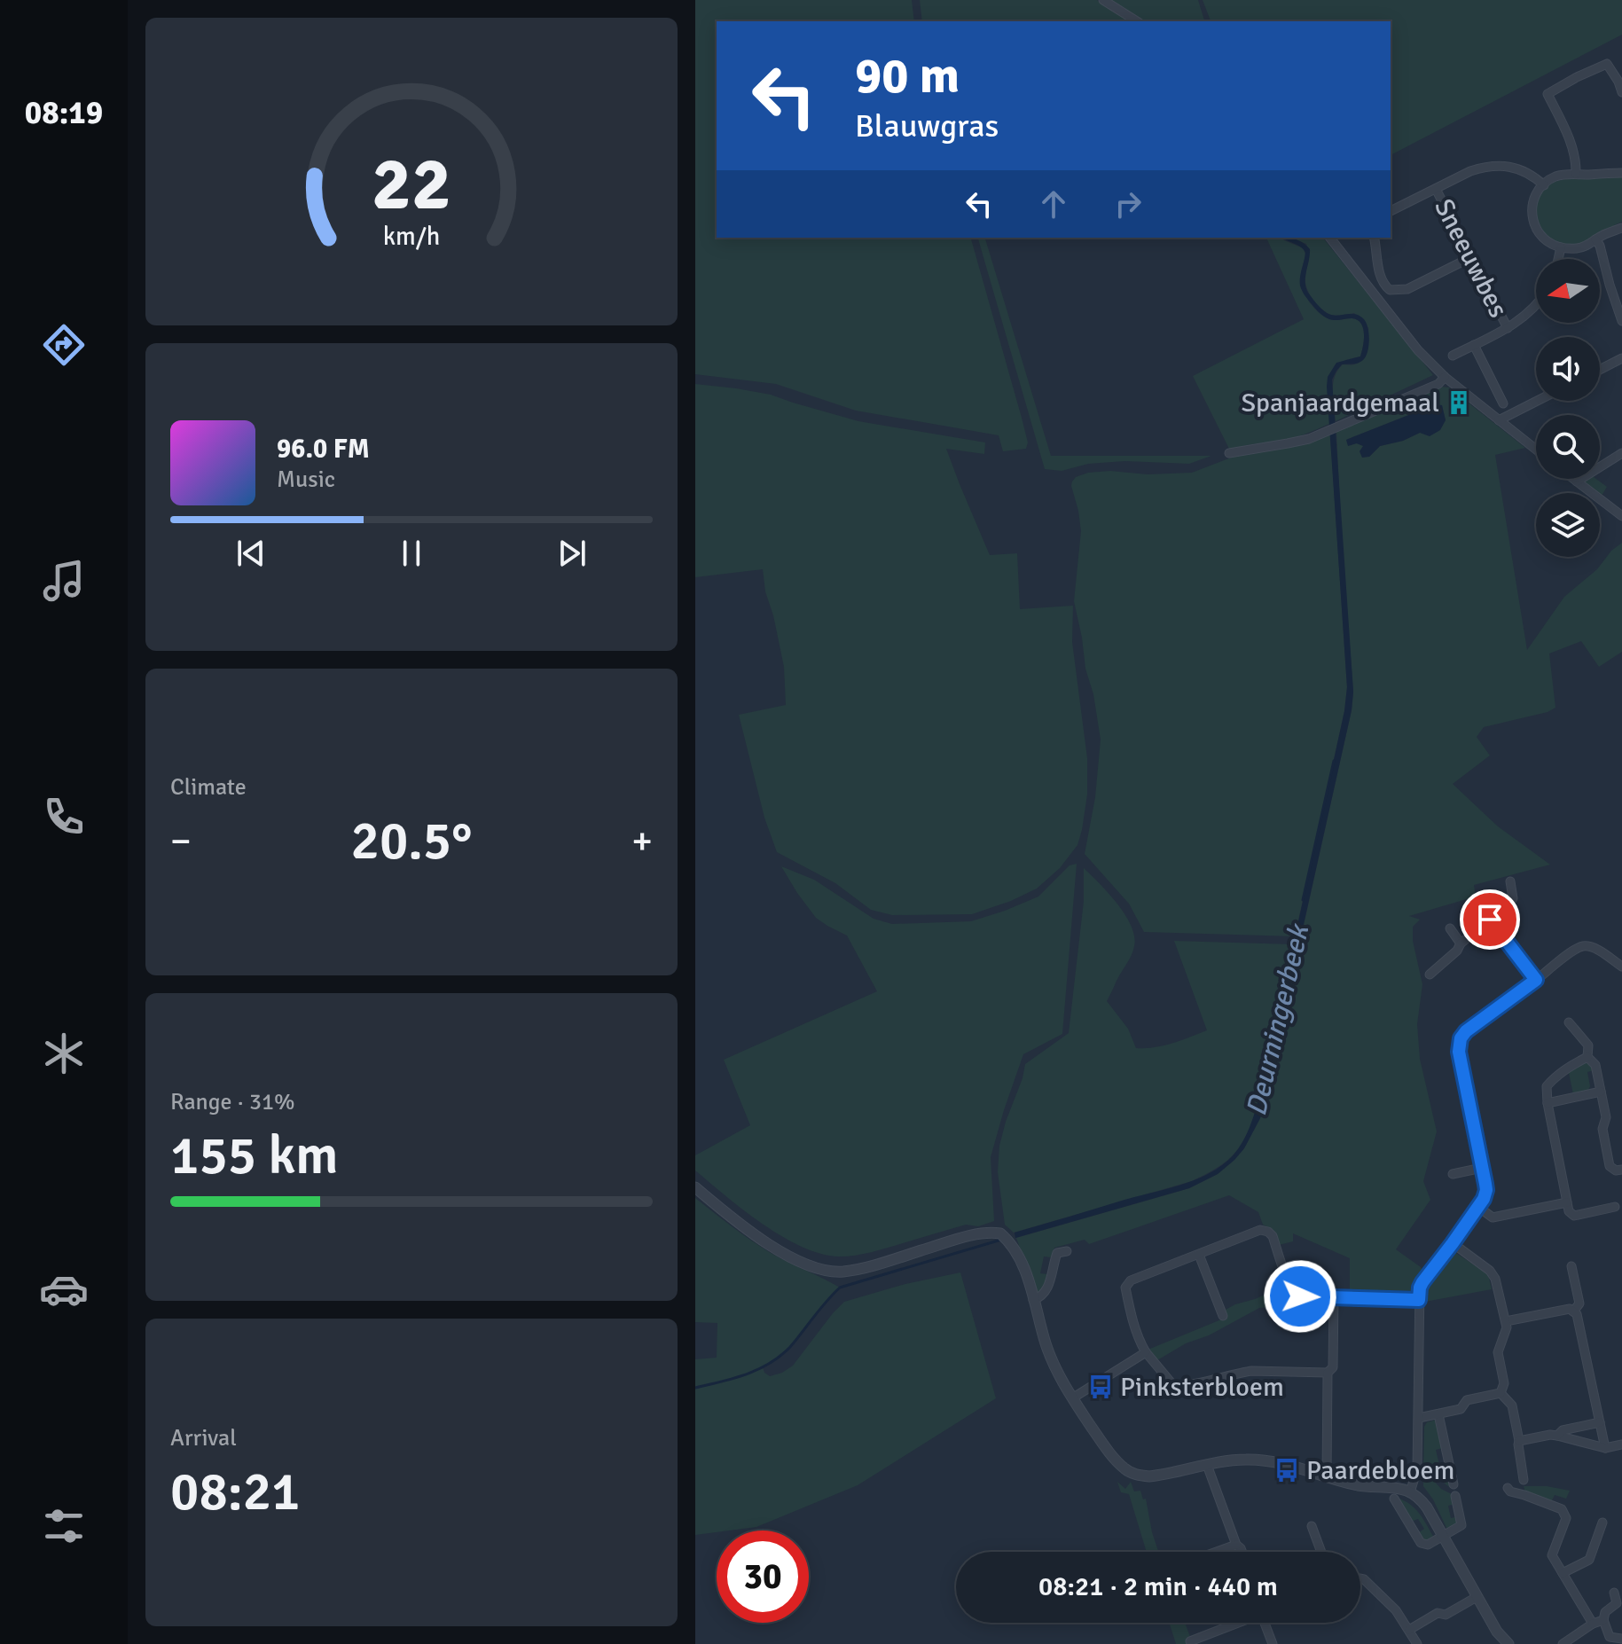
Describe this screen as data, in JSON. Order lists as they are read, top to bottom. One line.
{"streets":{"street":["Sneeuwbes"]},"water":["Deurningerbeek"],"places":{"building":["Spanjaardgemaal"],"bus stop":["Pinksterbloem","Paardebloem"]},"north":"left","page":{"tabs":"08:19","turn":["90 m","Blauwgras"],"song":["96.0 FM","Music"],"tile":["Climate",["Range · 31%","155 km"],["Arrival","08:21"]],"heat":["−","20.5°","+"],"limit":"30","trip":"08:21 · 2 min · 440 m","gauge":["22","km/h"]}}
